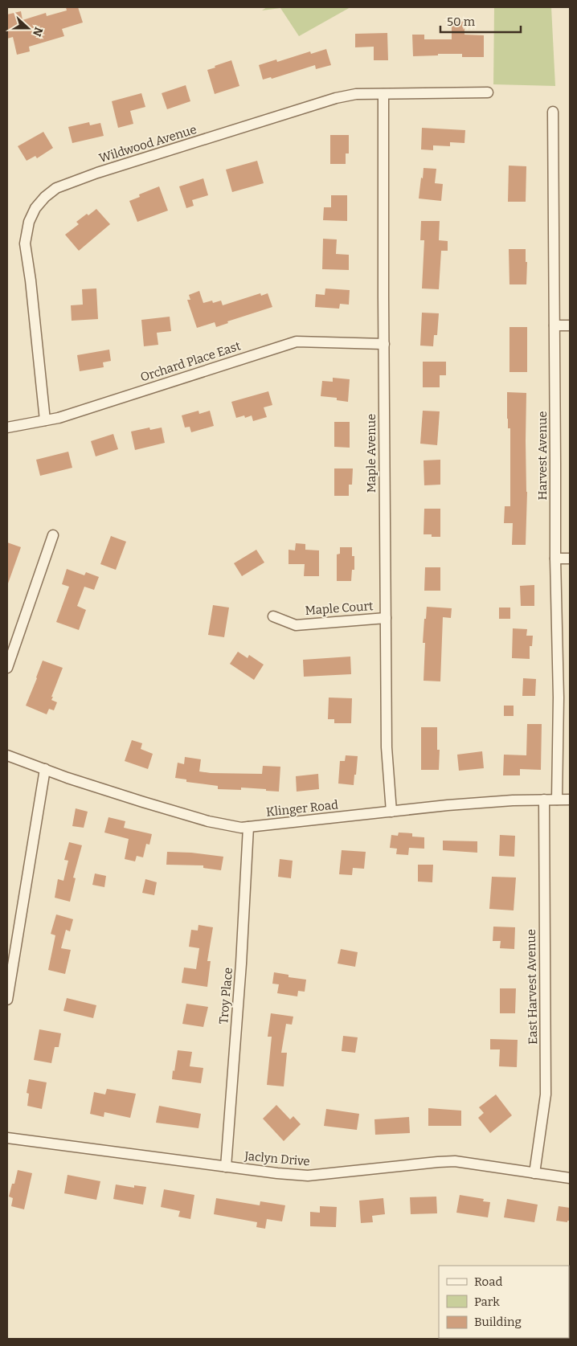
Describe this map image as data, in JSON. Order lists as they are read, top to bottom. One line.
{"streets":{"street":["Wildwood Avenue","Orchard Place East","Maple Avenue","Harvest Avenue","Maple Court","Klinger Road","East Harvest Avenue","Troy Place","Jaclyn Drive"]},"crossings":[["Wildwood Avenue","Orchard Place East"],["Wildwood Avenue","Maple Avenue"],["Orchard Place East","Maple Avenue"],["Maple Avenue","Maple Court"],["Maple Avenue","Klinger Road"],["Harvest Avenue","Klinger Road"],["Klinger Road","East Harvest Avenue"],["Klinger Road","Troy Place"],["East Harvest Avenue","Jaclyn Drive"],["Troy Place","Jaclyn Drive"]],"legend":["Road","Park","Building"],"scale_bar":"50 m","north":"right"}
